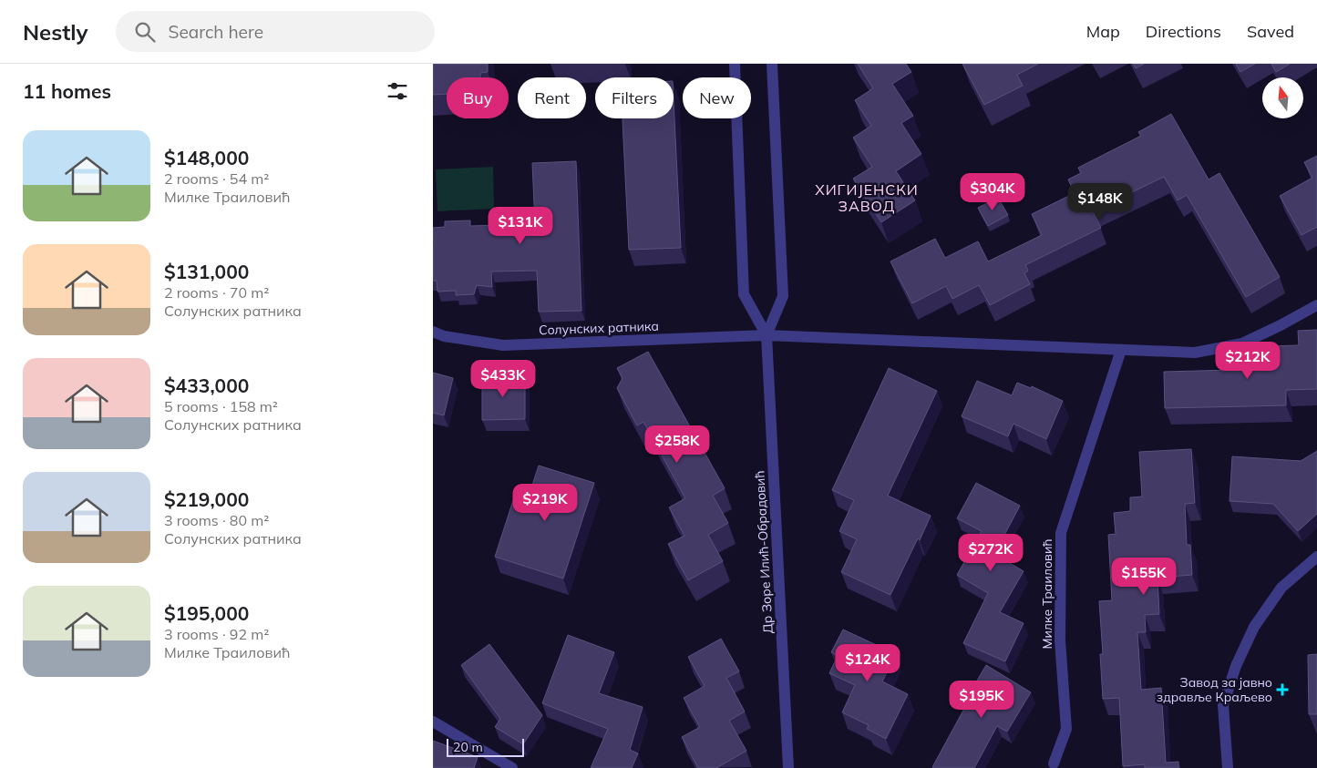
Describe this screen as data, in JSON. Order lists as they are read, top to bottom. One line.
{"streets":{"street":["Солунских ратника","Др Зоре Илић-Обрадовић","Милке Траиловић"]},"crossings":[["Солунских ратника","Др Зоре Илић-Обрадовић"]],"districts":["ХИГИЈЕНСКИ ЗАВОД"],"places":{"health":["Завод за јавно здравље Краљево"]},"scale_bar":"20 m","north":"top","page":{"header":"Nestly","search":"Search here","nav":["Map","Directions","Saved"],"heading":"11 homes","chip":["Buy","Rent","Filters","New"],"list":[{"name":"$148,000","note":"2 rooms · 54 m² · Милке Траиловић"},{"name":"$131,000","note":"2 rooms · 70 m² · Солунских ратника"},{"name":"$433,000","note":"5 rooms · 158 m² · Солунских ратника"},{"name":"$219,000","note":"3 rooms · 80 m² · Солунских ратника"},{"name":"$195,000","note":"3 rooms · 92 m² · Милке Траиловић"}],"price":["$304K","$148K","$131K","$212K","$433K","$258K","$219K","$272K","$155K","$124K","$195K"],"scale":"20 m"}}
